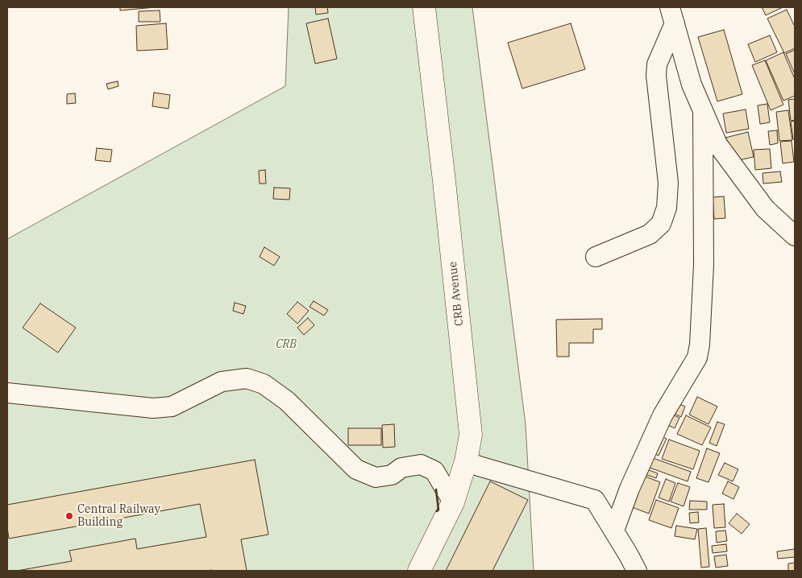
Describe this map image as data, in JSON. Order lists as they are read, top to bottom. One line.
{"streets":{"main road":["CRB Avenue"]},"parks":["CRB"],"places":["Central Railway Building"]}
